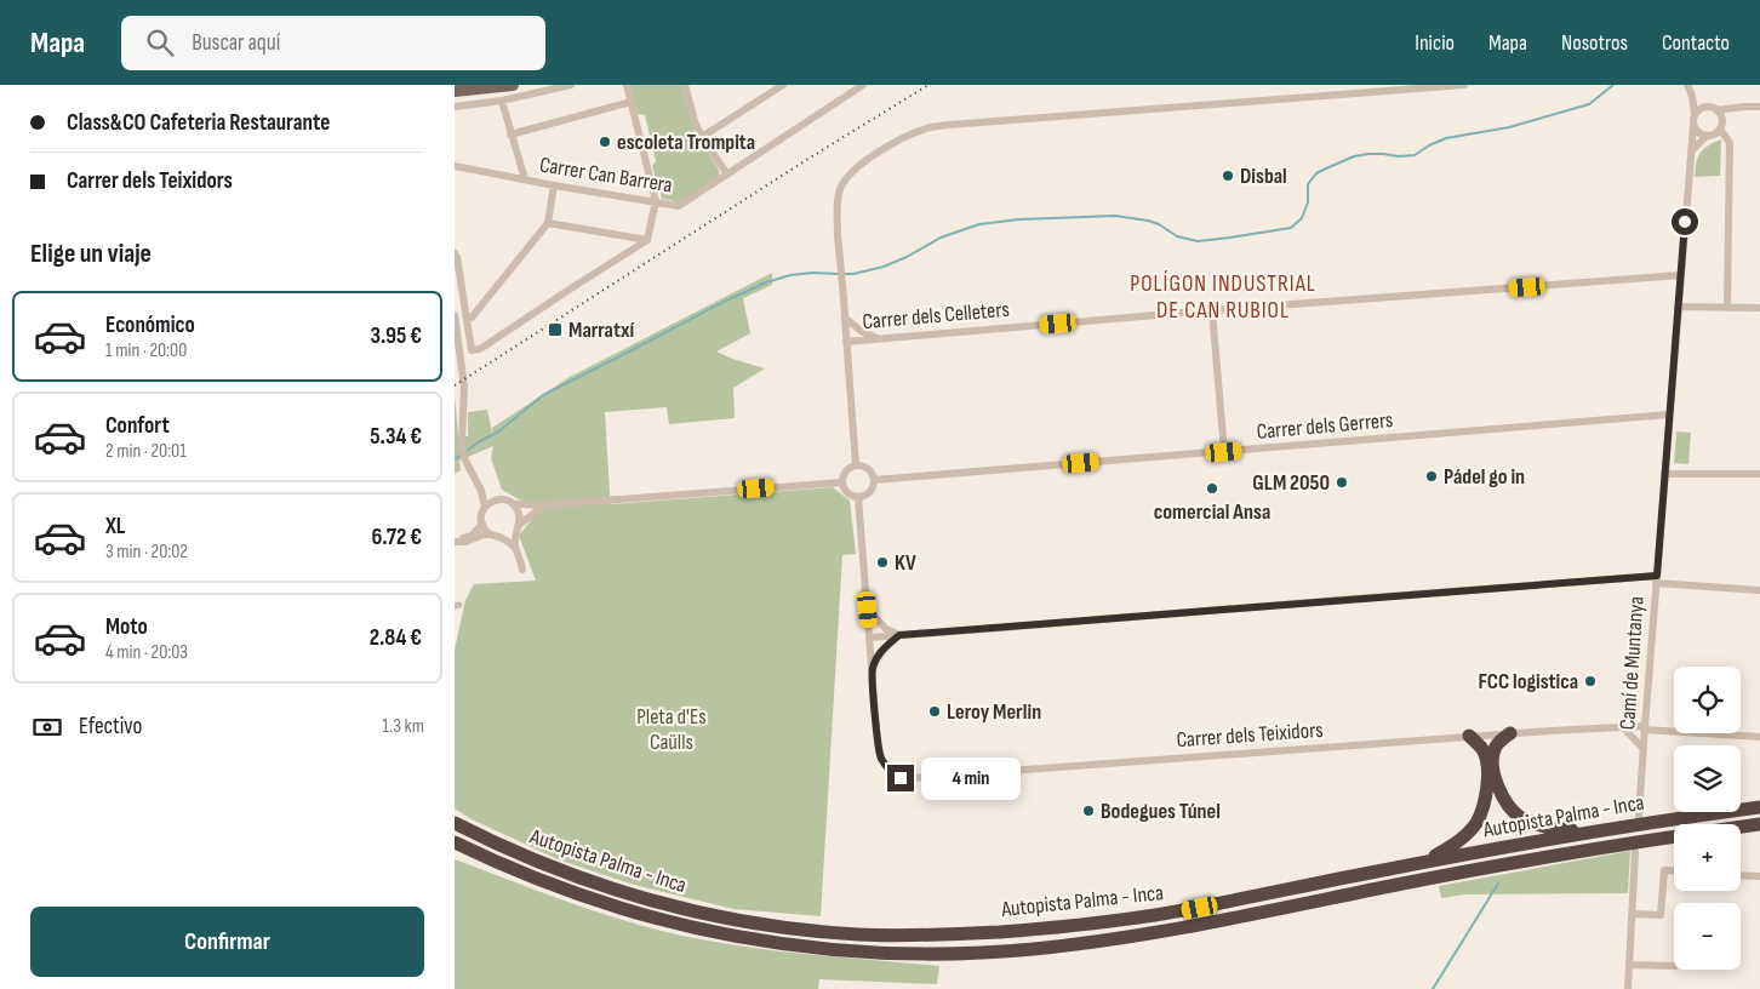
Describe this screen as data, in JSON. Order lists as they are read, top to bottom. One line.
{"streets":{"highway":["Autopista Palma - Inca"],"street":["Carrer Can Barrera","Carrer dels Celleters","Carrer dels Gerrers","Camí de Muntanya","Carrer dels Teixidors"]},"crossings":[["Carrer dels Celleters","Camí de Muntanya"],["Carrer dels Gerrers","Camí de Muntanya"],["Camí de Muntanya","Carrer dels Teixidors"]],"districts":["POLÍGON INDUSTRIAL DE CAN RUBIOL"],"parks":["Pleta d'Es Caülls"],"places":{"other":["escoleta Trompita","Disbal","Pádel go in","GLM 2050","comercial Ansa","KV","FCC logistica","Leroy Merlin","Bodegues Túnel"],"transit":["Marratxí"]},"page":{"header":"Mapa","search":"Buscar aquí","nav":["Inicio","Mapa","Nosotros","Contacto"],"banner":["Class&CO Cafeteria Restaurante","Carrer dels Teixidors"],"heading":"Elige un viaje","list":[{"name":"Económico","note":"1 min · 20:00","value":"3.95 €"},{"name":"Confort","note":"2 min · 20:01","value":"5.34 €"},{"name":"XL","note":"3 min · 20:02","value":"6.72 €"},{"name":"Moto","note":"4 min · 20:03","value":"2.84 €"}],"map_buttons":["+","−"],"pay":["Efectivo","1.3 km"],"bubble":"4 min","buttons":"Confirmar"}}
